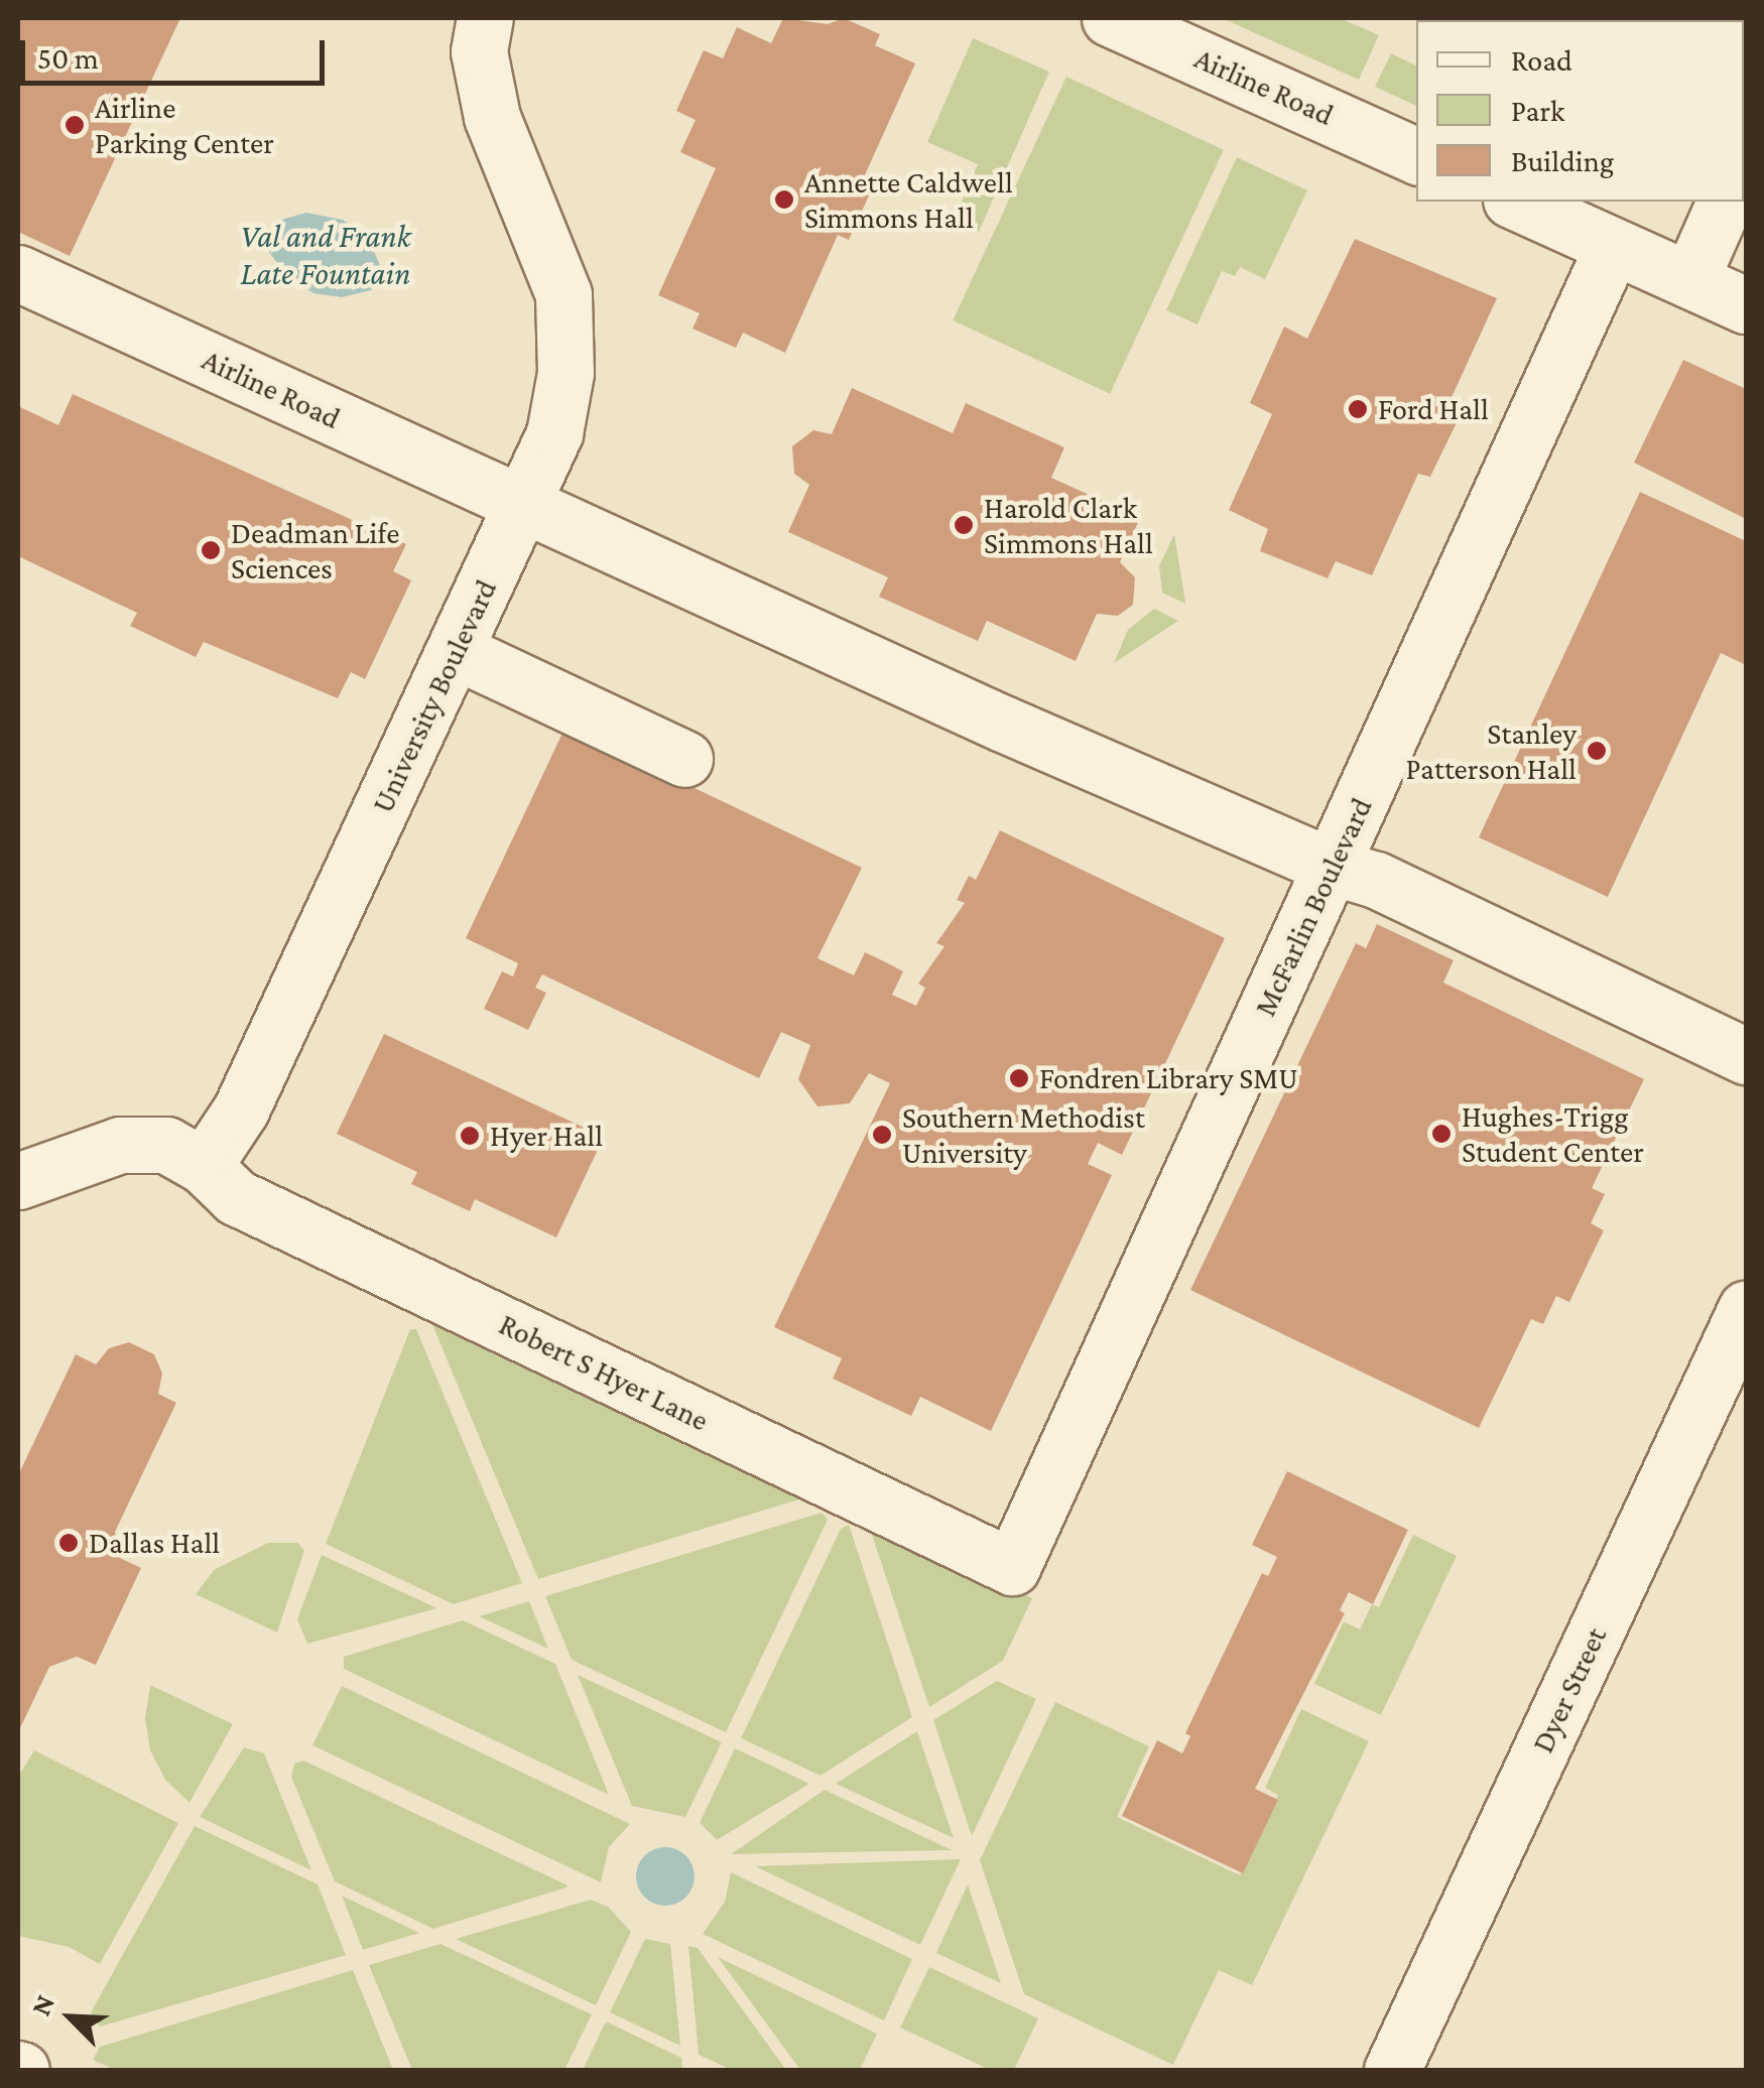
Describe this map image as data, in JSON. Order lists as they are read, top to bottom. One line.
{"streets":{"street":["Airline Road","University Boulevard","McFarlin Boulevard","Robert S Hyer Lane","Dyer Street"]},"crossings":[["Airline Road","University Boulevard"],["Airline Road","McFarlin Boulevard"],["University Boulevard","Robert S Hyer Lane"],["McFarlin Boulevard","Robert S Hyer Lane"]],"water":["Val and Frank Late Fountain"],"places":["Airline Parking Center","Annette Caldwell Simmons Hall","Ford Hall","Harold Clark Simmons Hall","Deadman Life Sciences","Stanley Patterson Hall","Fondren Library SMU","Hughes-Trigg Student Center","Southern Methodist University","Hyer Hall","Dallas Hall"],"legend":["Road","Park","Building"],"scale_bar":"50 m","north":"top left"}
